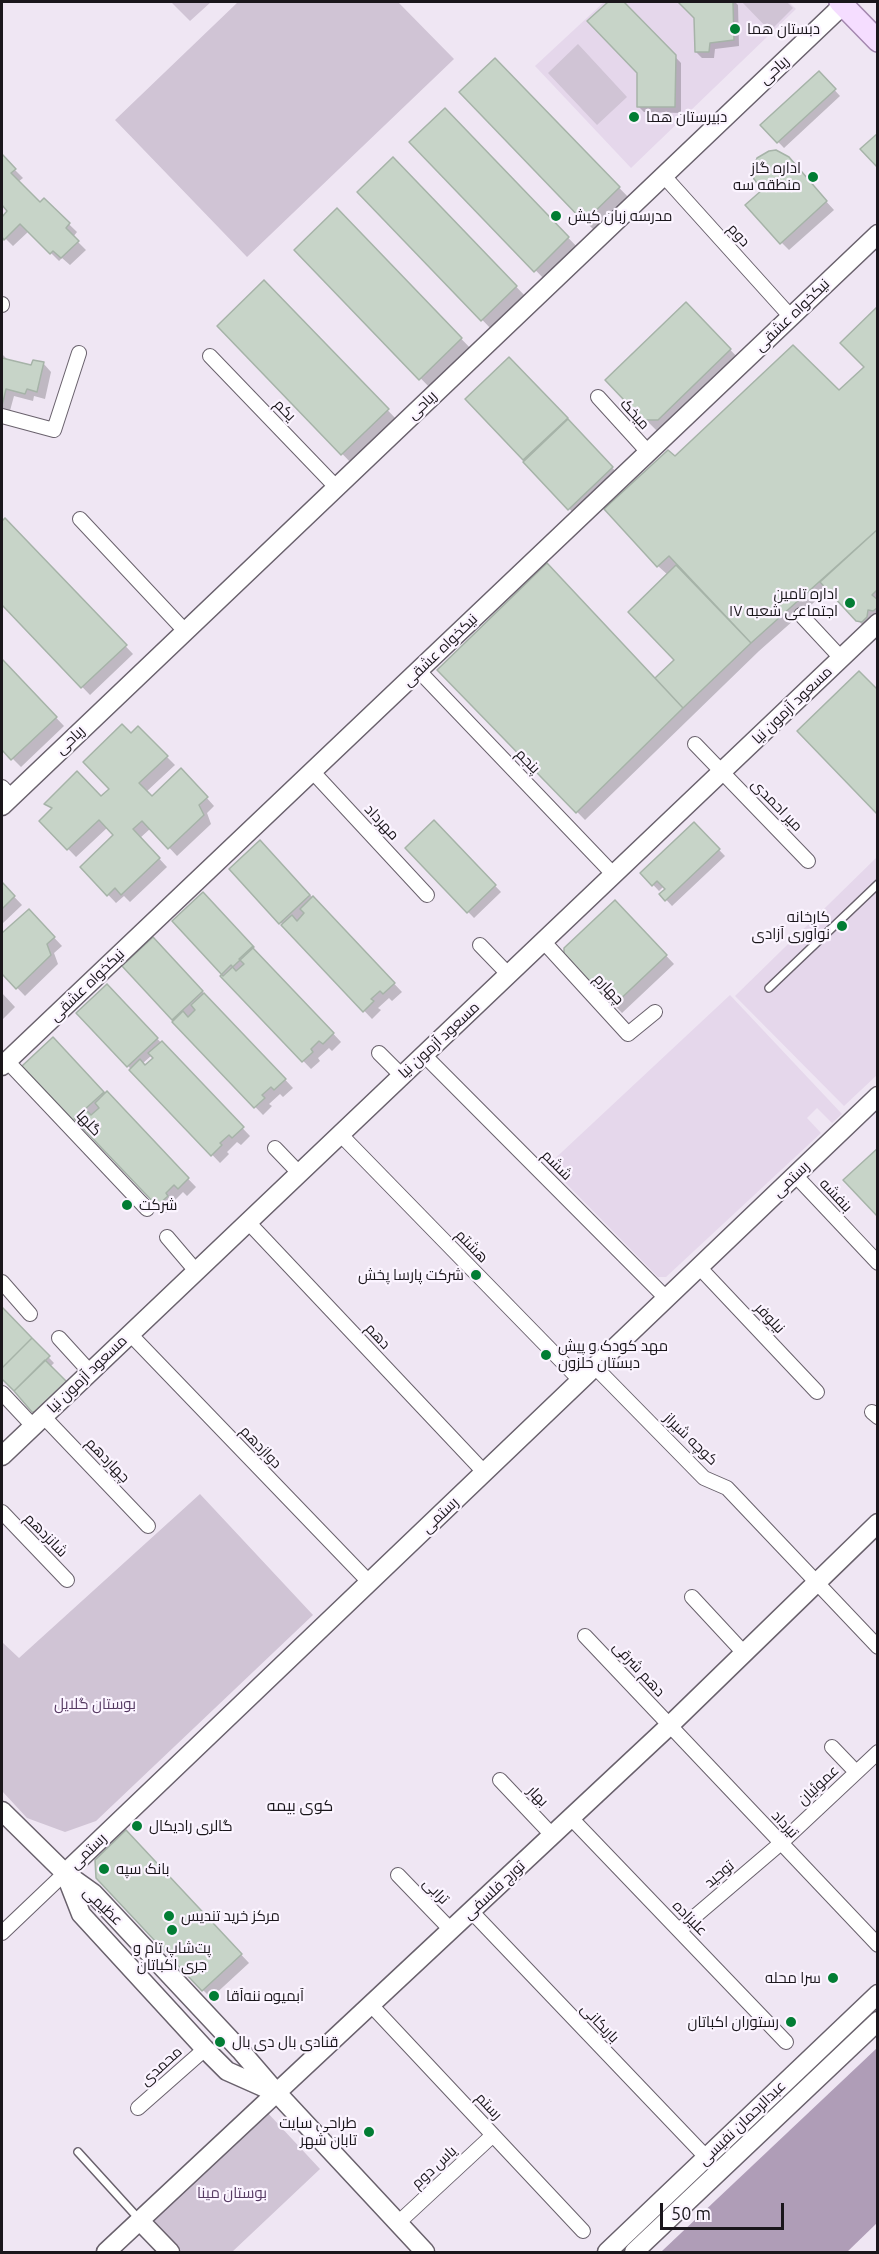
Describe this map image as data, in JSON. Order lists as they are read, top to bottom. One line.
{"streets":{"street":["ریاحی","دوم","نیکخواه عشقی","یکم","میخک","مسعود آزمون نیا","پنجم","میر احمدی","مهرداد","چهارم","گلها","ششم","رستمی","بنفشه","هشتم","نیلوفر","دهم","کوچه شیراز","دوازدهم","چهاردهم","شانزدهم","دهم شرقی","عموئیان","بهار","تیرداد","توحید","تورج فلسفی","ترابی","عظیمی","علیزاده","باریکانی","محمدی","رستم","عبدالرحمان نفیسی","یاس دوم"]},"crossings":[["ریاحی","دوم"],["ریاحی","یکم"],["دوم","نیکخواه عشقی"],["نیکخواه عشقی","میخک"],["نیکخواه عشقی","پنجم"],["نیکخواه عشقی","مهرداد"],["نیکخواه عشقی","گلها"],["مسعود آزمون نیا","پنجم"],["مسعود آزمون نیا","میر احمدی"],["مسعود آزمون نیا","چهارم"],["مسعود آزمون نیا","ششم"],["مسعود آزمون نیا","هشتم"],["مسعود آزمون نیا","دهم"],["مسعود آزمون نیا","دوازدهم"],["مسعود آزمون نیا","چهاردهم"],["ششم","رستمی"],["رستمی","بنفشه"],["رستمی","هشتم"],["رستمی","نیلوفر"],["رستمی","دهم"],["رستمی","کوچه شیراز"],["رستمی","دوازدهم"],["رستمی","عظیمی"],["کوچه شیراز","تورج فلسفی"],["دهم شرقی","تیرداد"],["دهم شرقی","تورج فلسفی"],["عموئیان","تیرداد"],["عموئیان","توحید"],["بهار","تورج فلسفی"],["تیرداد","توحید"],["تیرداد","تورج فلسفی"],["توحید","علیزاده"],["تورج فلسفی","ترابی"],["تورج فلسفی","عظیمی"],["تورج فلسفی","علیزاده"],["تورج فلسفی","باریکانی"],["تورج فلسفی","رستم"],["عظیمی","محمدی"],["عظیمی","یاس دوم"],["باریکانی","عبدالرحمان نفیسی"],["رستم","یاس دوم"]],"districts":["کوی بیمه"],"parks":["بوستان گلایل","بوستان مینا"],"places":["دبستان هما","دبیرستان هما","اداره گاز منطقه سه","مدرسه زبان کیش","اداره تامین اجتماعی شعبه ۱۷","کارخانه نوآوری آزادی","شرکت","شرکت پارسا پخش","مهد کودک و پیش دبستان حلزون","گالری رادیکال","بانک سپه","مرکز خرید تندیس","پت‌شاپ تام و جری اکباتان","سرا محله","آبمیوه ننه‌آقا","رستوران اکباتان","قنادی بال دی بال","طراحی سایت تابان شهر"],"scale_bar":"50 m"}
